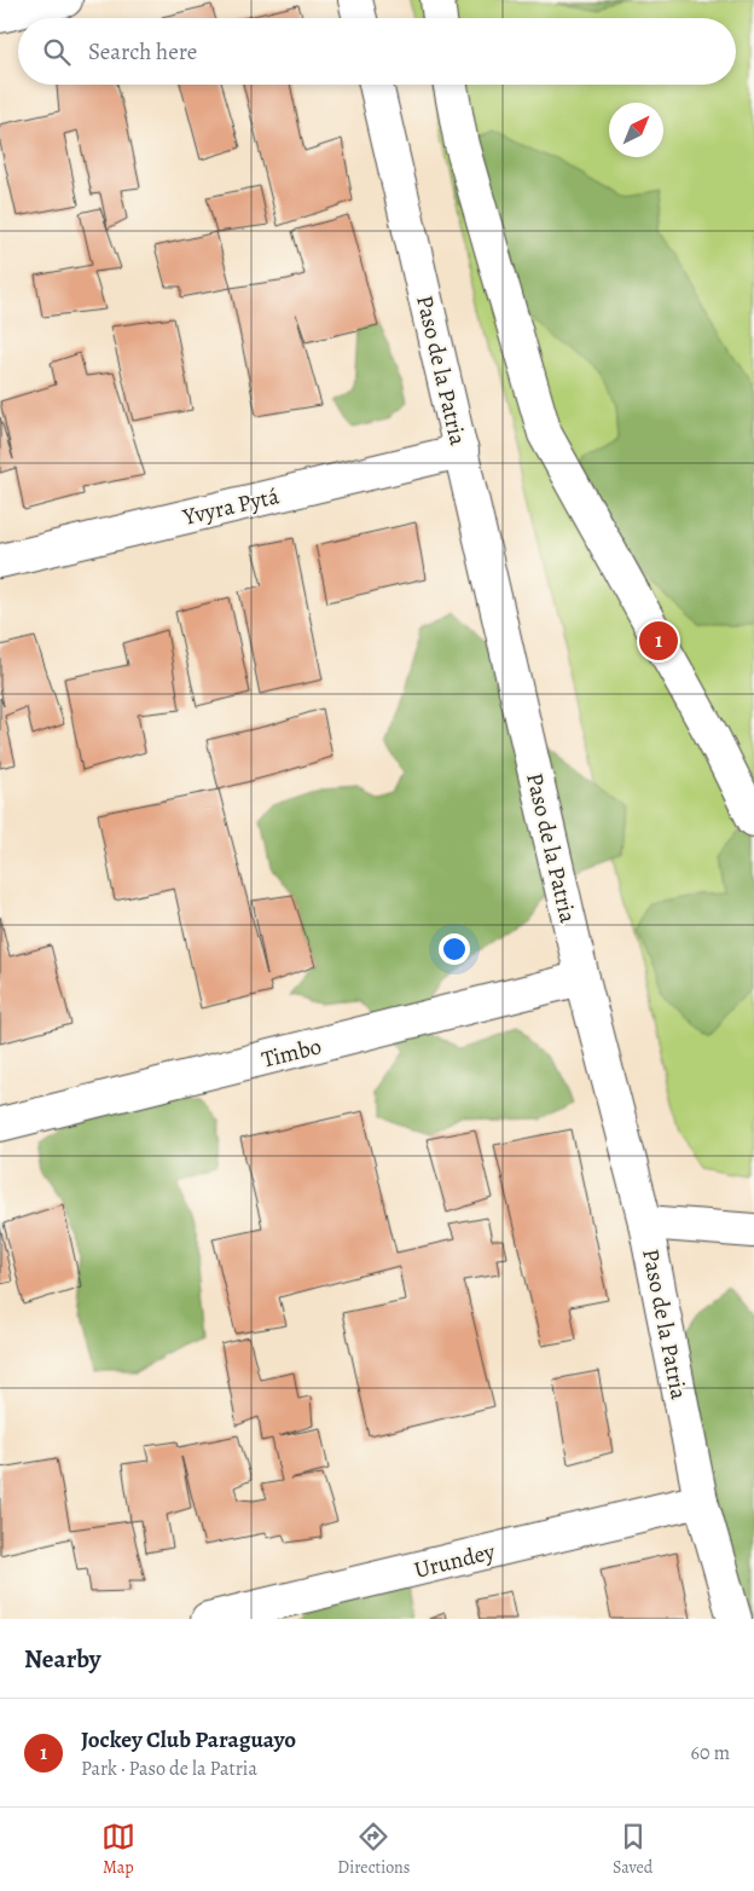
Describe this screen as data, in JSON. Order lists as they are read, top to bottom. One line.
{"streets":{"street":["Paso de la Patria","Yvyra Pytá","Timbo","Urundey"]},"crossings":[["Paso de la Patria","Yvyra Pytá"],["Paso de la Patria","Timbo"],["Paso de la Patria","Urundey"]],"north":"top right","page":{"search":"Search here","pins":"1","heading":"Nearby","list":[{"mark":"1","name":"Jockey Club Paraguayo","note":"Park · Paso de la Patria","value":"60 m"}],"nav":["Map","Directions","Saved"]}}
